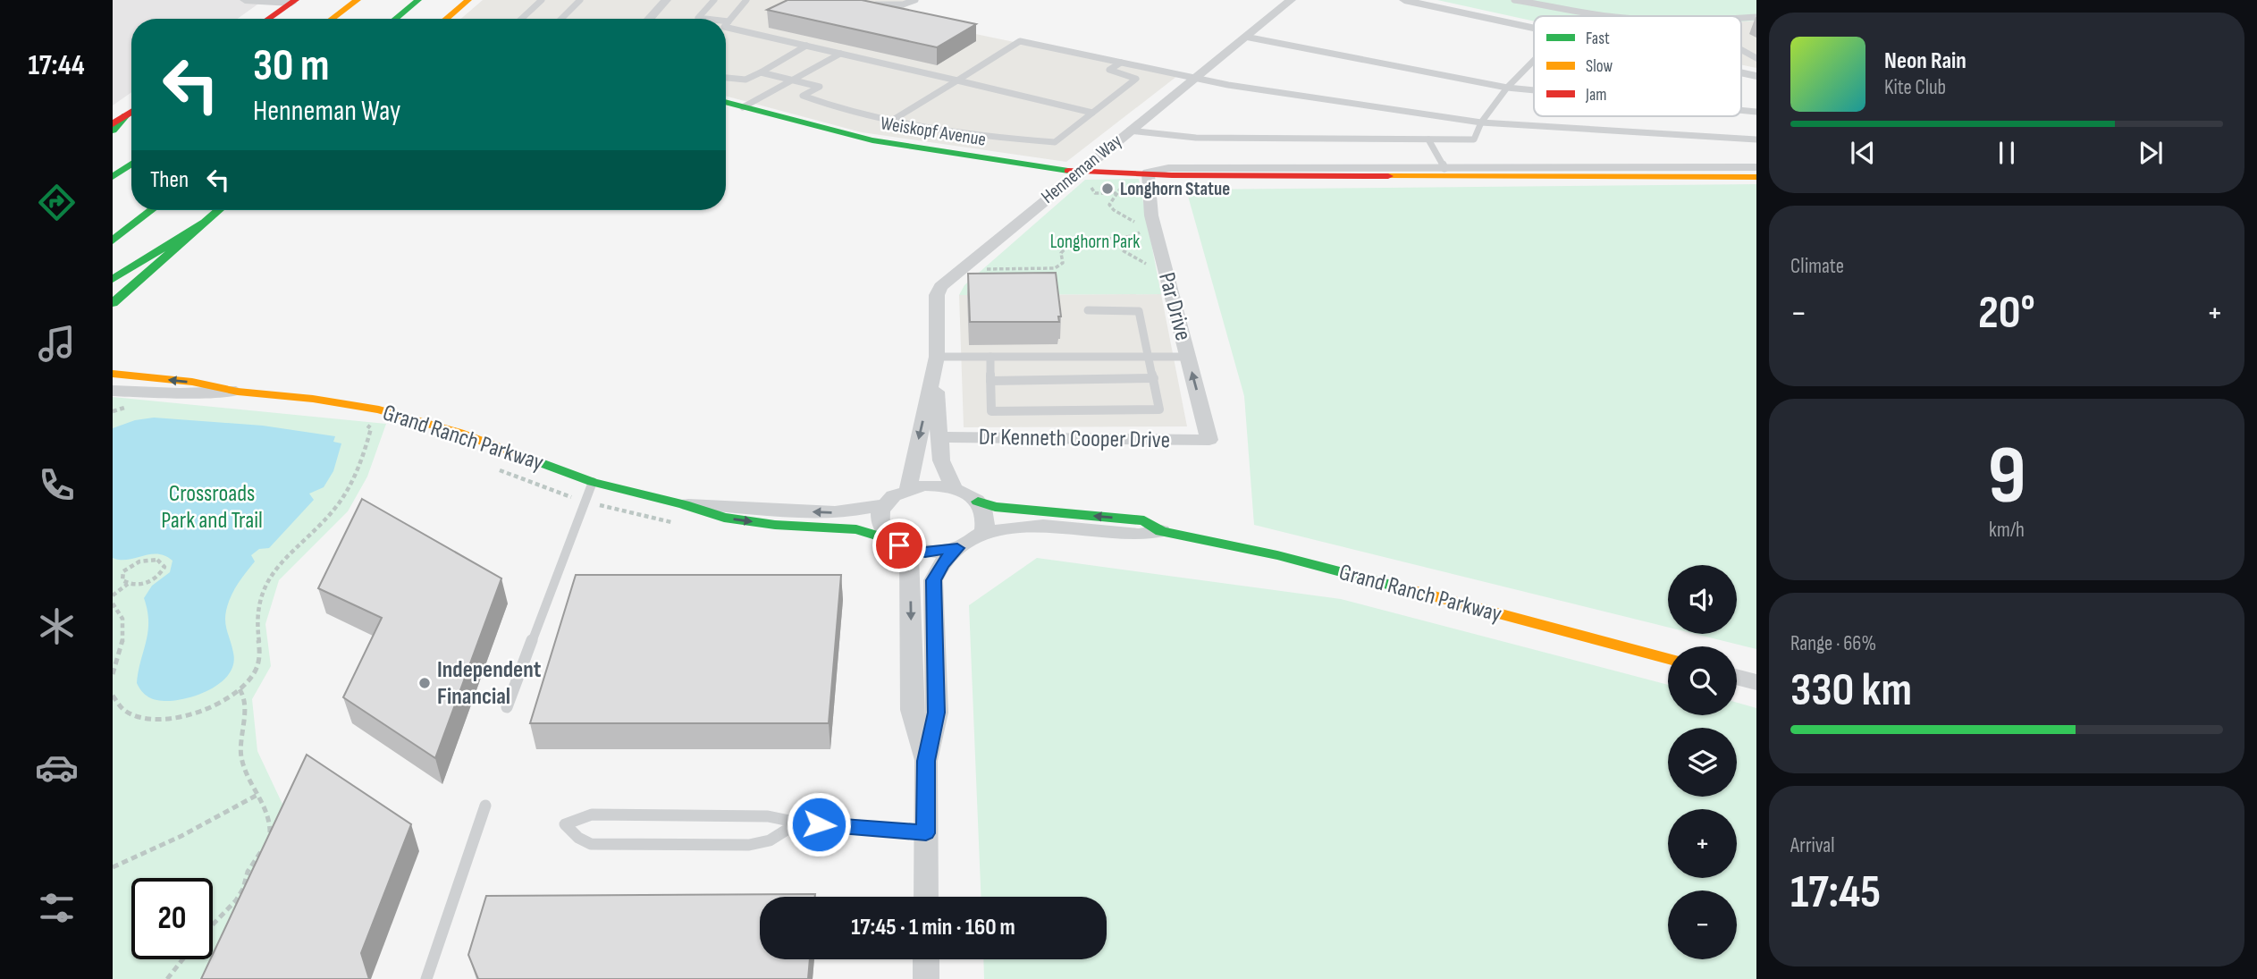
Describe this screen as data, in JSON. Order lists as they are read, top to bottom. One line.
{"streets":{"main road":["Weiskopf Avenue","Grand Ranch Parkway"],"street":["Henneman Way","Par Drive","Dr Kenneth Cooper Drive"]},"crossings":[["Weiskopf Avenue","Henneman Way"],["Weiskopf Avenue","Par Drive"],["Henneman Way","Grand Ranch Parkway"],["Henneman Way","Dr Kenneth Cooper Drive"],["Par Drive","Dr Kenneth Cooper Drive"]],"parks":["Longhorn Park","Crossroads Park and Trail"],"places":["Longhorn Statue","Independent Financial"],"legend":["Fast","Slow","Jam"],"page":{"tabs":"17:44","turn":["30 m","Henneman Way"],"song":["Neon Rain","Kite Club"],"then":"Then","tile":["Climate",["9","km/h"],["Range · 66%","330 km"],["Arrival","17:45"]],"heat":["−","20°","+"],"map_buttons":["+","−"],"limit":"20","trip":"17:45 · 1 min · 160 m"}}
